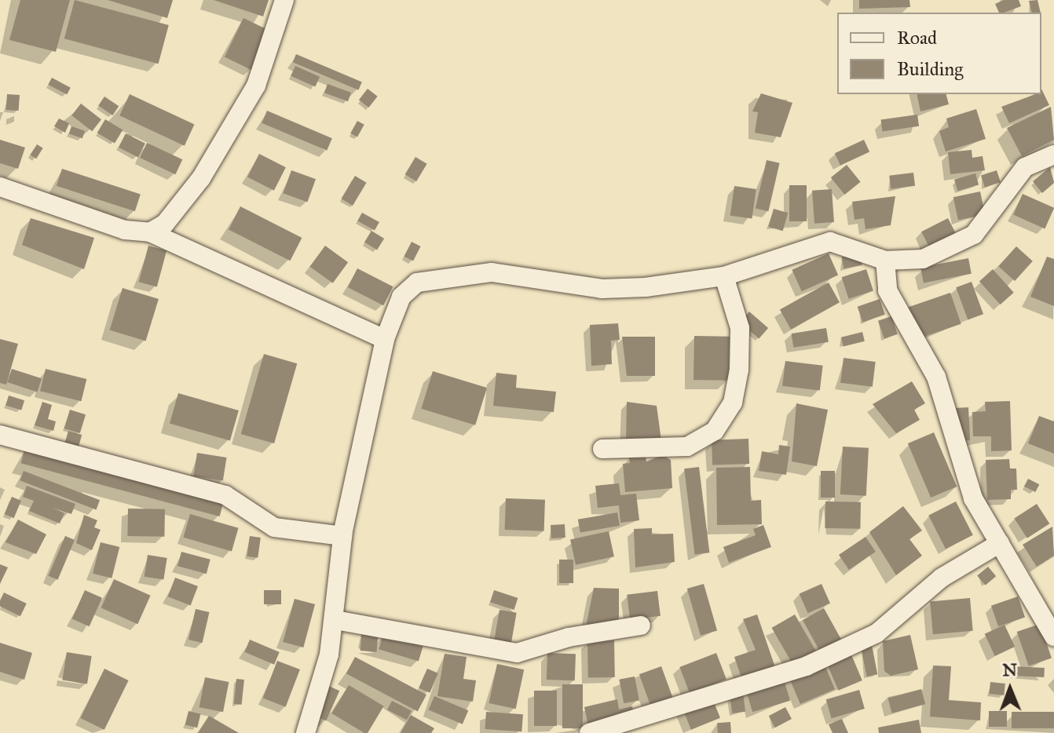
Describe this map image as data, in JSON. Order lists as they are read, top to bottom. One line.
{"legend":["Road","Building"],"north":"top"}
